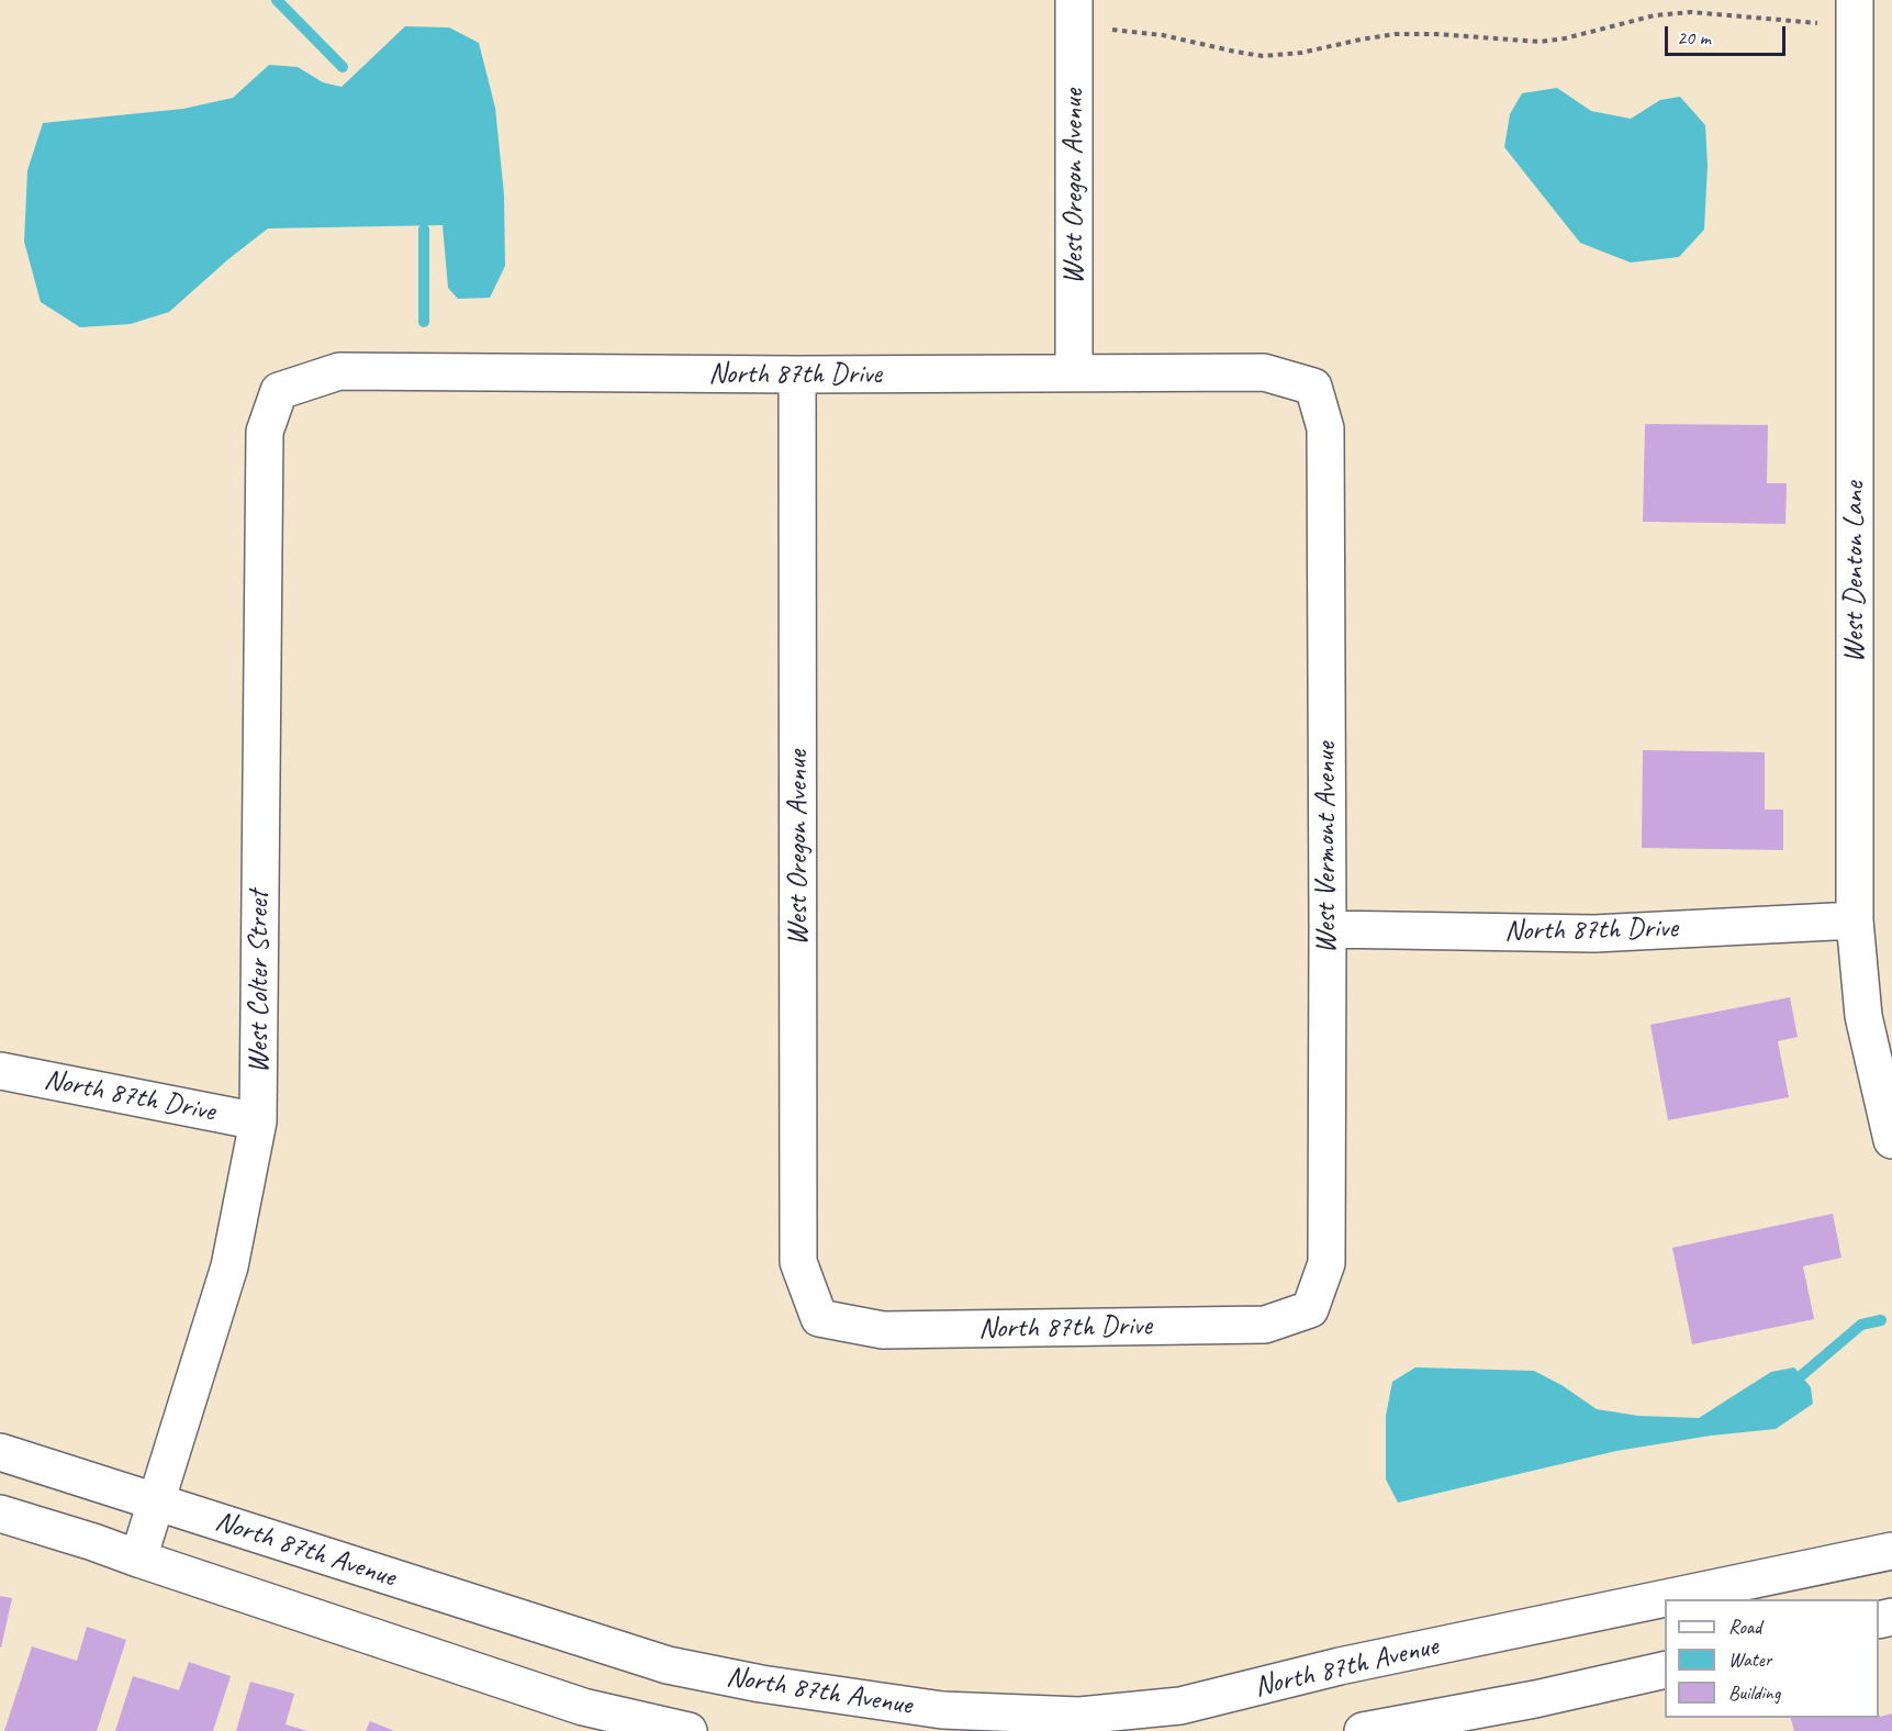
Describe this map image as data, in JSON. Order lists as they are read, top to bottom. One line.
{"streets":{"street":["West Oregon Avenue","North 87th Drive","West Denton Lane","West Vermont Avenue","West Colter Street","North 87th Avenue"]},"crossings":[["West Oregon Avenue","North 87th Drive"],["North 87th Drive","West Denton Lane"],["North 87th Drive","West Vermont Avenue"],["North 87th Drive","West Colter Street"],["West Colter Street","North 87th Avenue"]],"legend":["Road","Water","Building"],"scale_bar":"20 m"}
